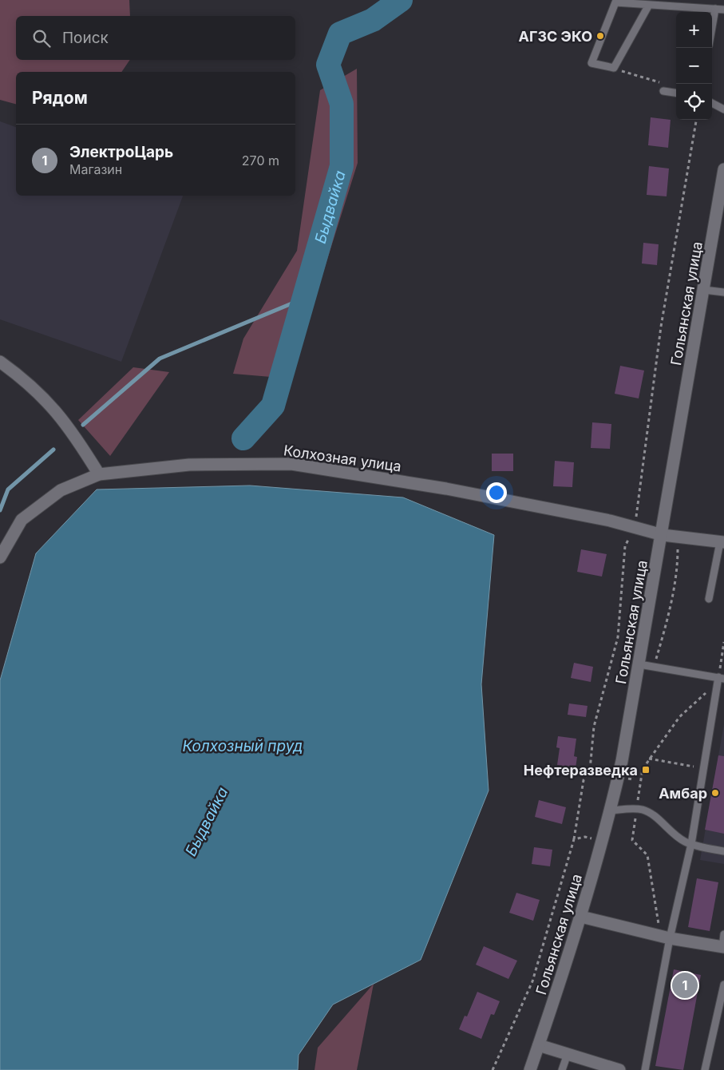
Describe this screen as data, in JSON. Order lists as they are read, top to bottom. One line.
{"streets":{"street":["Гольянская улица","Колхозная улица"]},"crossings":[["Гольянская улица","Колхозная улица"]],"water":["Быдвайка","Колхозный пруд"],"places":{"other":["АГЗС ЭКО","Амбар"],"transit":["Нефтеразведка"]},"page":{"map_buttons":["+","−"],"search":"Поиск","heading":"Рядом","list":[{"mark":"1","name":"ЭлектроЦарь","note":"Магазин","value":"270 m"}],"pins":"1"}}
